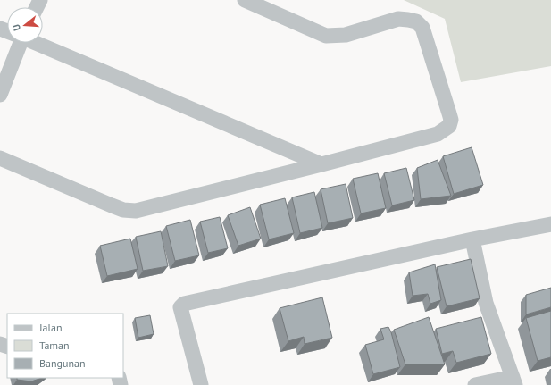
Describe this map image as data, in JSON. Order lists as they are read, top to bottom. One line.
{"legend":["Jalan","Taman","Bangunan"],"north":"left"}
